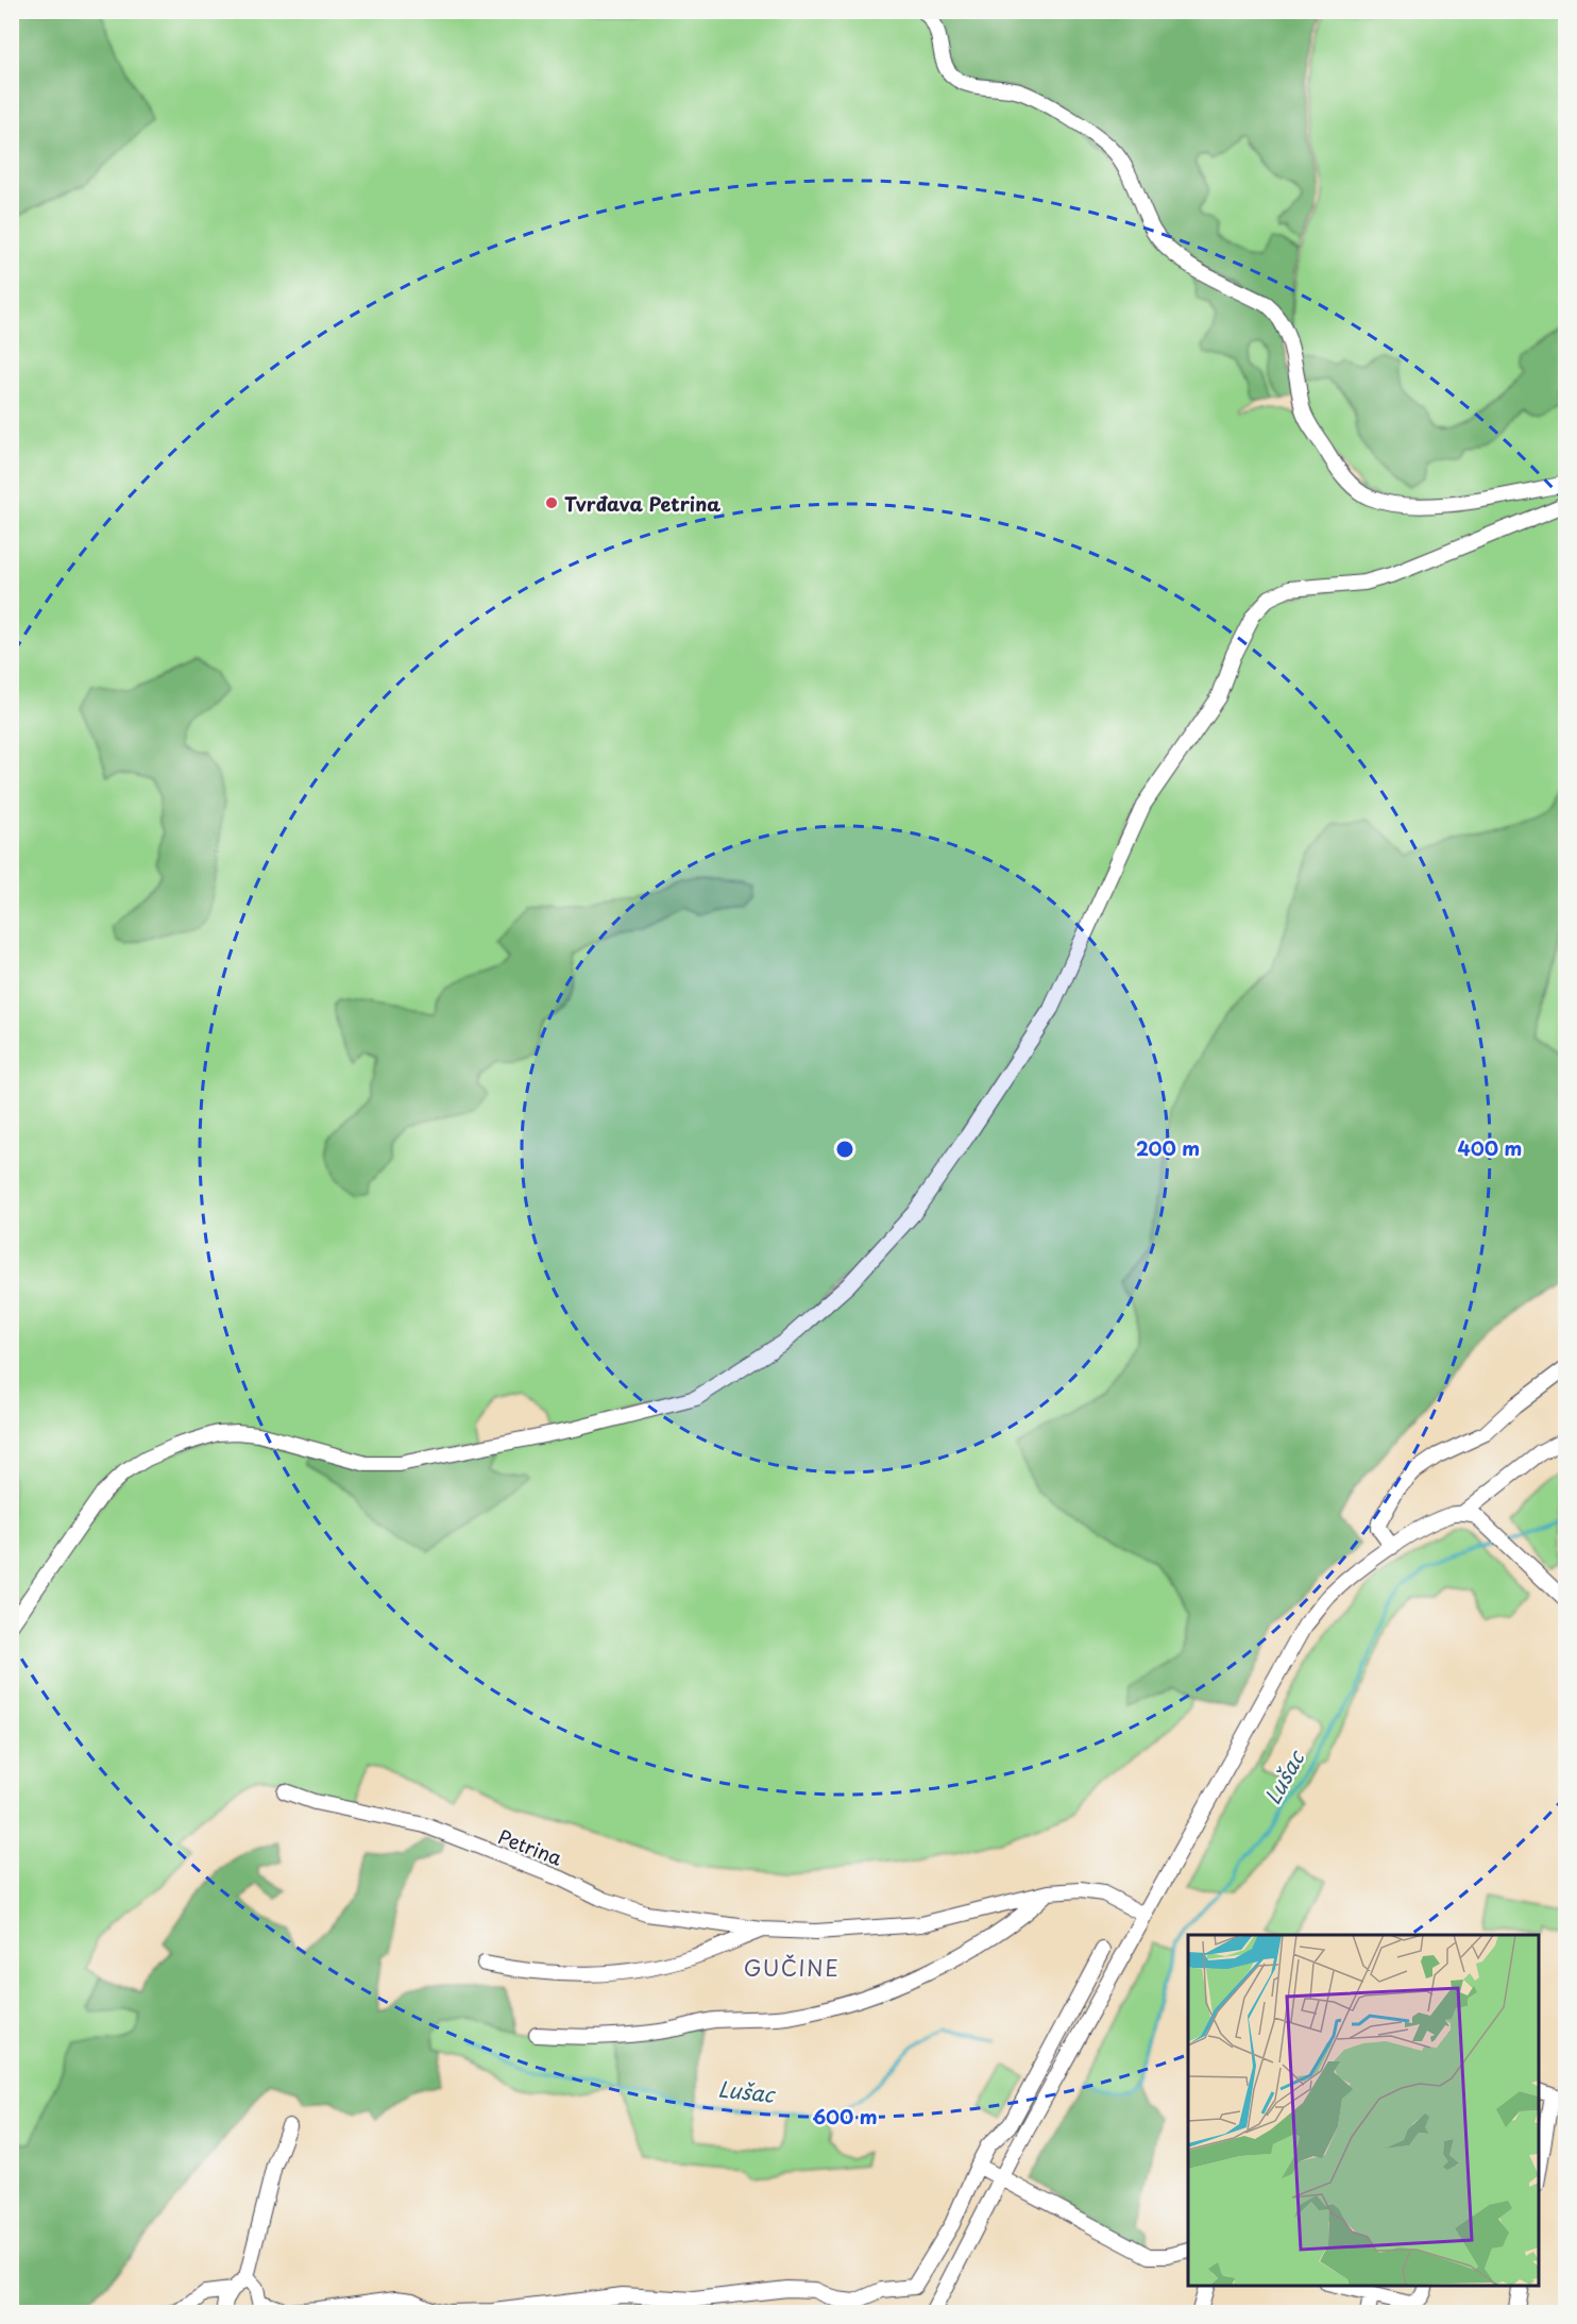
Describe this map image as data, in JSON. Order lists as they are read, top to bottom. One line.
{"streets":{"street":["Petrina"]},"districts":["GUČINE"],"water":["Lušac"],"places":["Tvrđava Petrina"],"rings":["200 m","400 m","600 m"]}
